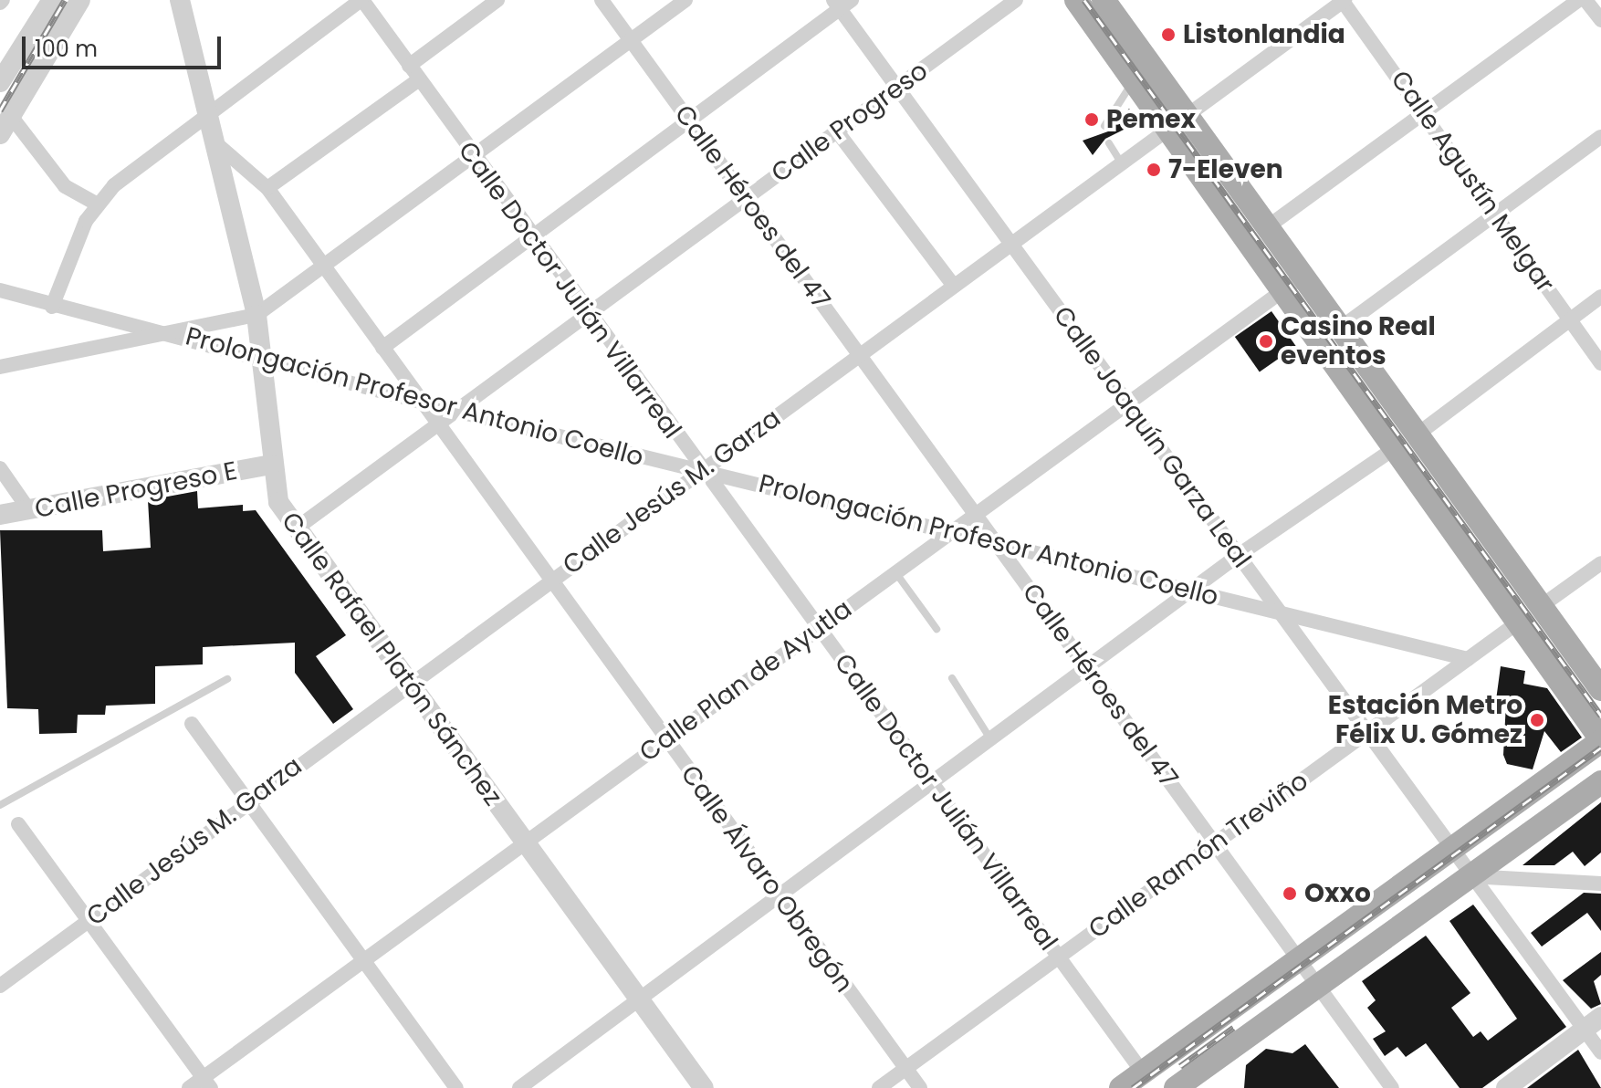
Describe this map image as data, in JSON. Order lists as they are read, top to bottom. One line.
{"streets":{"street":["Calle Progreso","Calle Agustín Melgar","Calle Héroes del 47","Calle Doctor Julián Villarreal","Prolongación Profesor Antonio Coello","Calle Joaquín Garza Leal","Calle Progreso E","Calle Jesús M. Garza","Calle Rafael Platón Sánchez","Calle Plan de Ayutla","Calle Ramón Treviño","Calle Álvaro Obregón"]},"crossings":[["Calle Progreso","Calle Héroes del 47"],["Calle Progreso","Calle Doctor Julián Villarreal"],["Calle Progreso","Prolongación Profesor Antonio Coello"],["Calle Progreso","Calle Joaquín Garza Leal"],["Calle Progreso","Calle Rafael Platón Sánchez"],["Calle Progreso","Calle Álvaro Obregón"],["Calle Agustín Melgar","Calle Jesús M. Garza"],["Calle Héroes del 47","Prolongación Profesor Antonio Coello"],["Calle Héroes del 47","Calle Jesús M. Garza"],["Calle Héroes del 47","Calle Plan de Ayutla"],["Calle Héroes del 47","Calle Ramón Treviño"],["Calle Doctor Julián Villarreal","Prolongación Profesor Antonio Coello"],["Calle Doctor Julián Villarreal","Calle Jesús M. Garza"],["Calle Doctor Julián Villarreal","Calle Plan de Ayutla"],["Calle Doctor Julián Villarreal","Calle Ramón Treviño"],["Prolongación Profesor Antonio Coello","Calle Joaquín Garza Leal"],["Prolongación Profesor Antonio Coello","Calle Jesús M. Garza"],["Prolongación Profesor Antonio Coello","Calle Rafael Platón Sánchez"],["Prolongación Profesor Antonio Coello","Calle Plan de Ayutla"],["Prolongación Profesor Antonio Coello","Calle Ramón Treviño"],["Prolongación Profesor Antonio Coello","Calle Álvaro Obregón"],["Calle Joaquín Garza Leal","Calle Jesús M. Garza"],["Calle Joaquín Garza Leal","Calle Plan de Ayutla"],["Calle Joaquín Garza Leal","Calle Ramón Treviño"],["Calle Progreso E","Calle Rafael Platón Sánchez"],["Calle Jesús M. Garza","Calle Rafael Platón Sánchez"],["Calle Jesús M. Garza","Calle Álvaro Obregón"],["Calle Rafael Platón Sánchez","Calle Plan de Ayutla"],["Calle Rafael Platón Sánchez","Calle Álvaro Obregón"],["Calle Plan de Ayutla","Calle Álvaro Obregón"],["Calle Ramón Treviño","Calle Álvaro Obregón"]],"places":["Listonlandia","Pemex","7-Eleven","Casino Real eventos","Estación Metro Félix U. Gómez","Oxxo"],"scale_bar":"100 m"}
